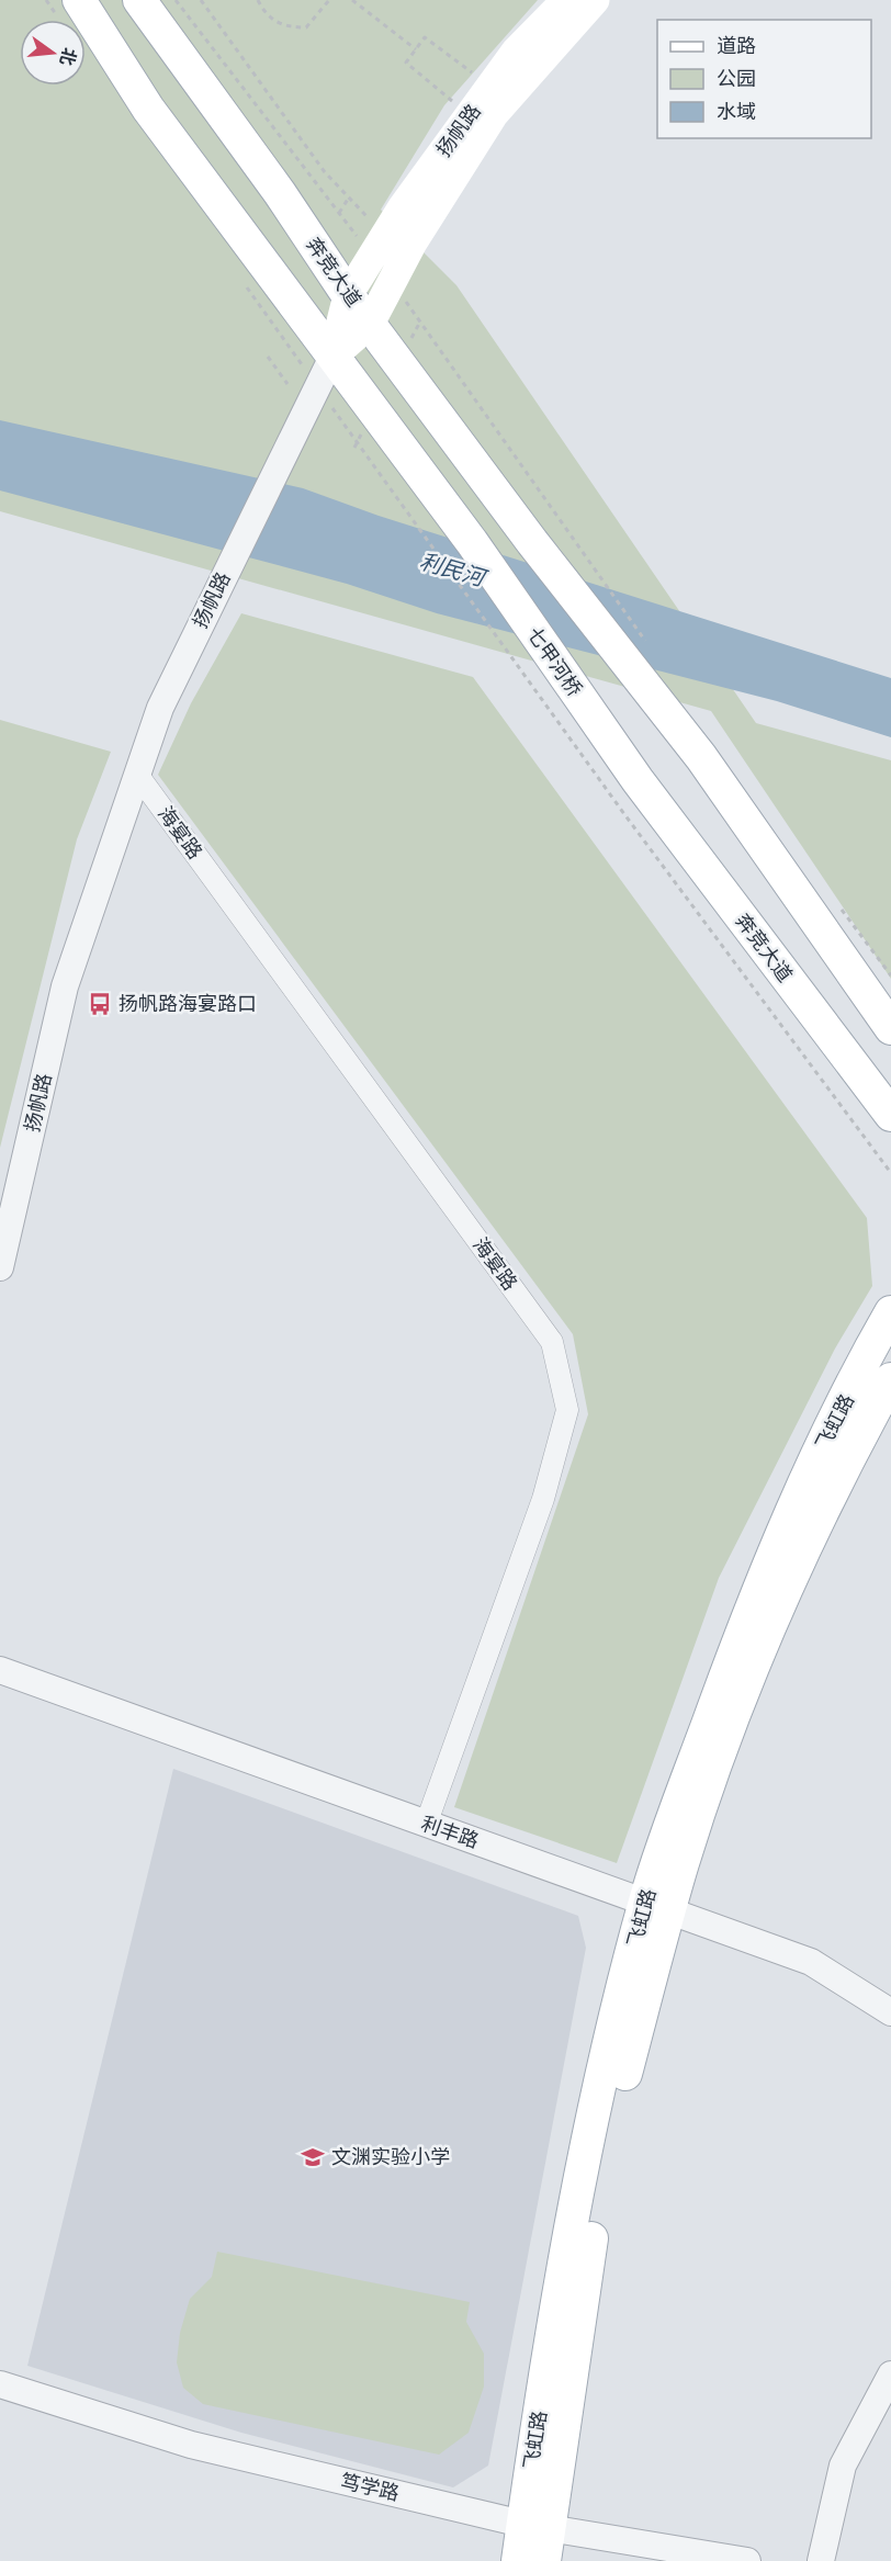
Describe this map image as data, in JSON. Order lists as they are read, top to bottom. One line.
{"streets":{"main road":["扬帆路","奔竞大道","七甲河桥","飞虹路"],"street":["海宴路","利丰路","笃学路"]},"crossings":[["扬帆路","奔竞大道"],["扬帆路","七甲河桥"],["扬帆路","海宴路"],["奔竞大道","七甲河桥"],["海宴路","利丰路"],["飞虹路","利丰路"],["飞虹路","笃学路"]],"water":["利民河"],"places":{"bus stop":["扬帆路海宴路口"],"school or university":["文渊实验小学"]},"legend":["道路","公园","水域"],"north":"right"}
